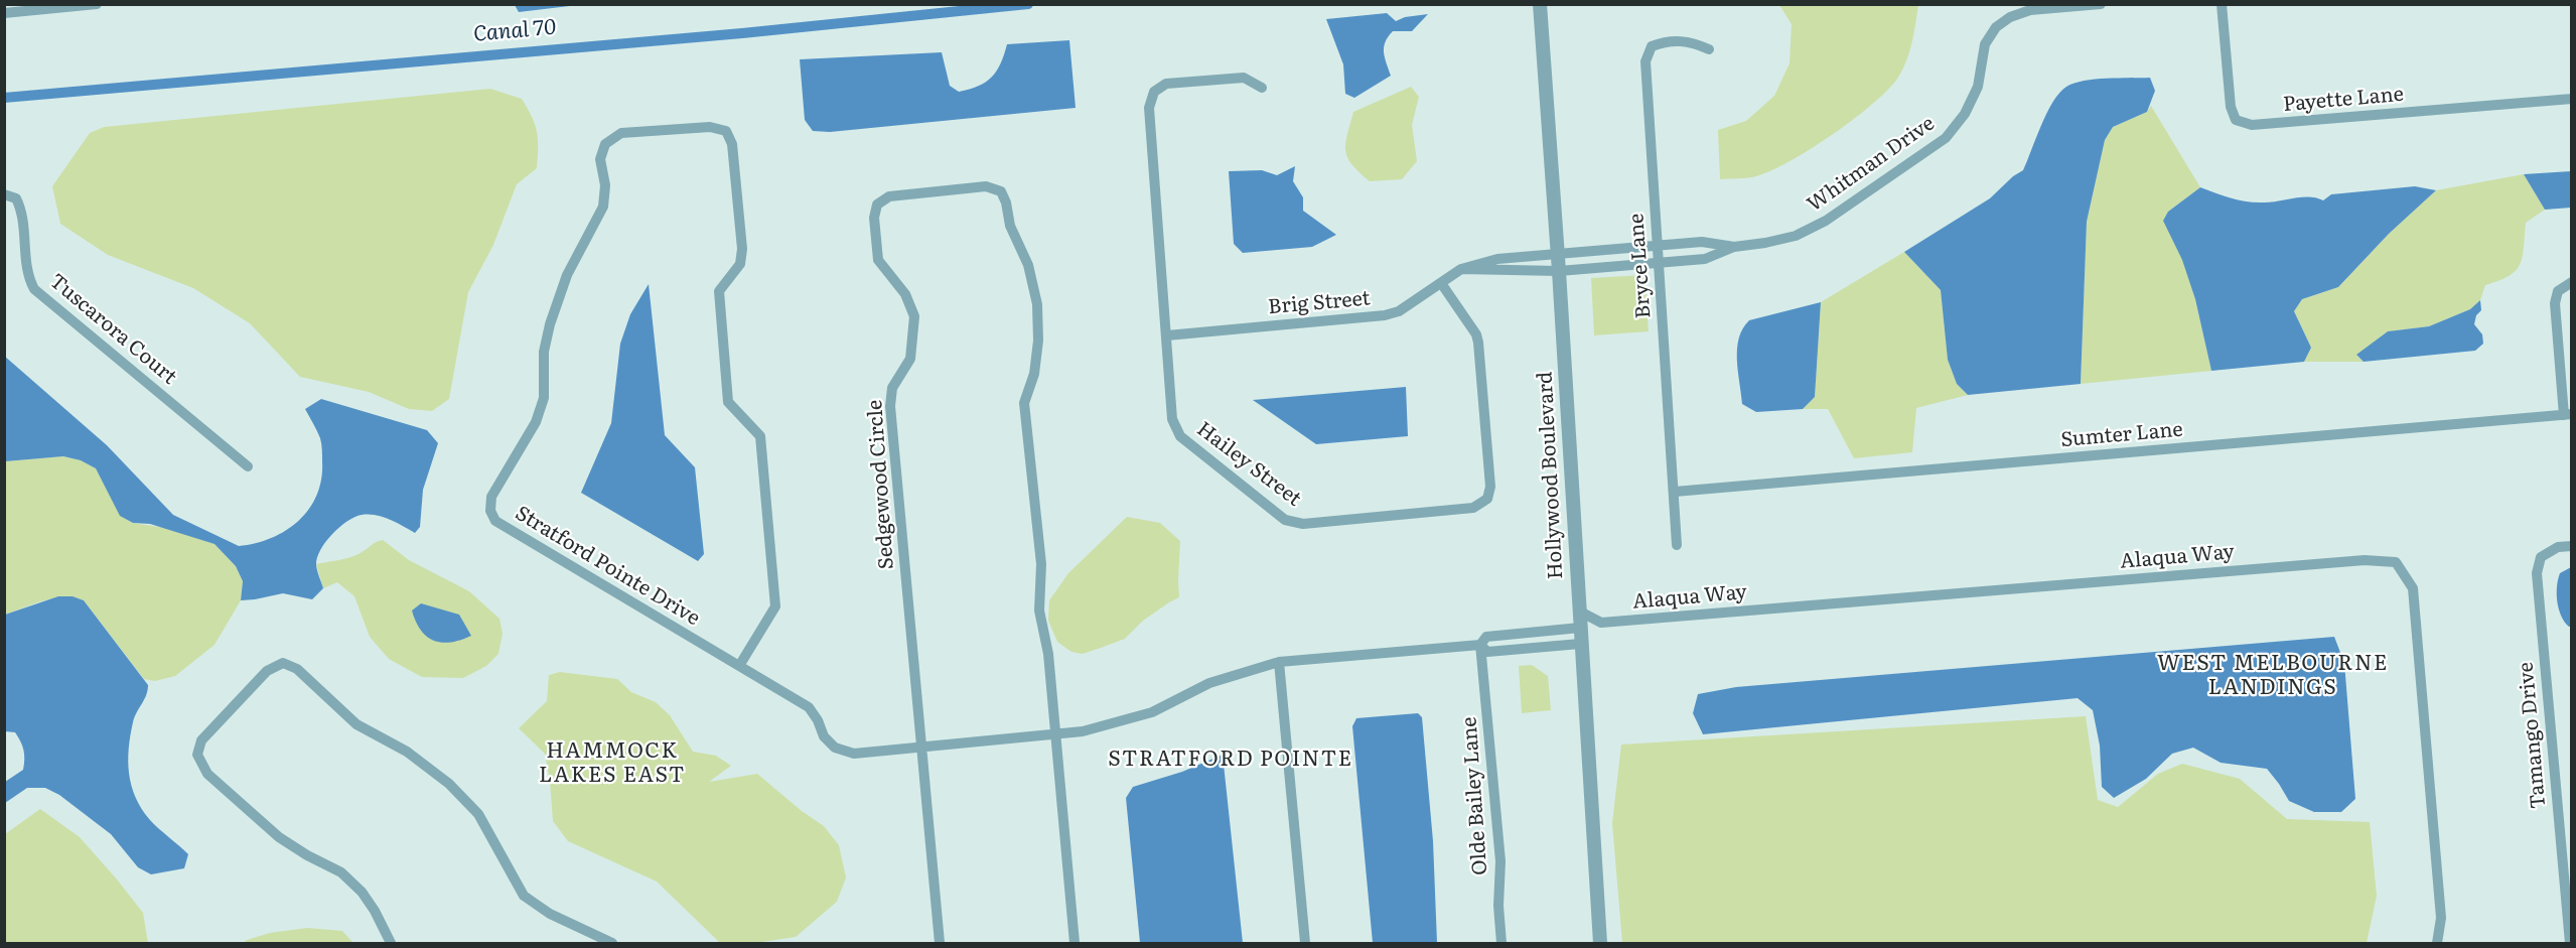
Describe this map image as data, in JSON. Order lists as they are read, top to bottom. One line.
{"streets":{"street":["Payette Lane","Whitman Drive","Bryce Lane","Brig Street","Tuscarora Court","Sumter Lane","Hailey Street","Hollywood Boulevard","Sedgewood Circle","Alaqua Way","Stratford Pointe Drive","Tamango Drive","Olde Bailey Lane"]},"crossings":[["Whitman Drive","Bryce Lane"],["Whitman Drive","Brig Street"],["Whitman Drive","Hollywood Boulevard"],["Bryce Lane","Sumter Lane"],["Brig Street","Hailey Street"],["Brig Street","Hollywood Boulevard"],["Hollywood Boulevard","Alaqua Way"],["Sedgewood Circle","Stratford Pointe Drive"],["Stratford Pointe Drive","Olde Bailey Lane"]],"districts":["WEST MELBOURNE LANDINGS","HAMMOCK LAKES EAST","STRATFORD POINTE"],"water":["Canal 70"]}
